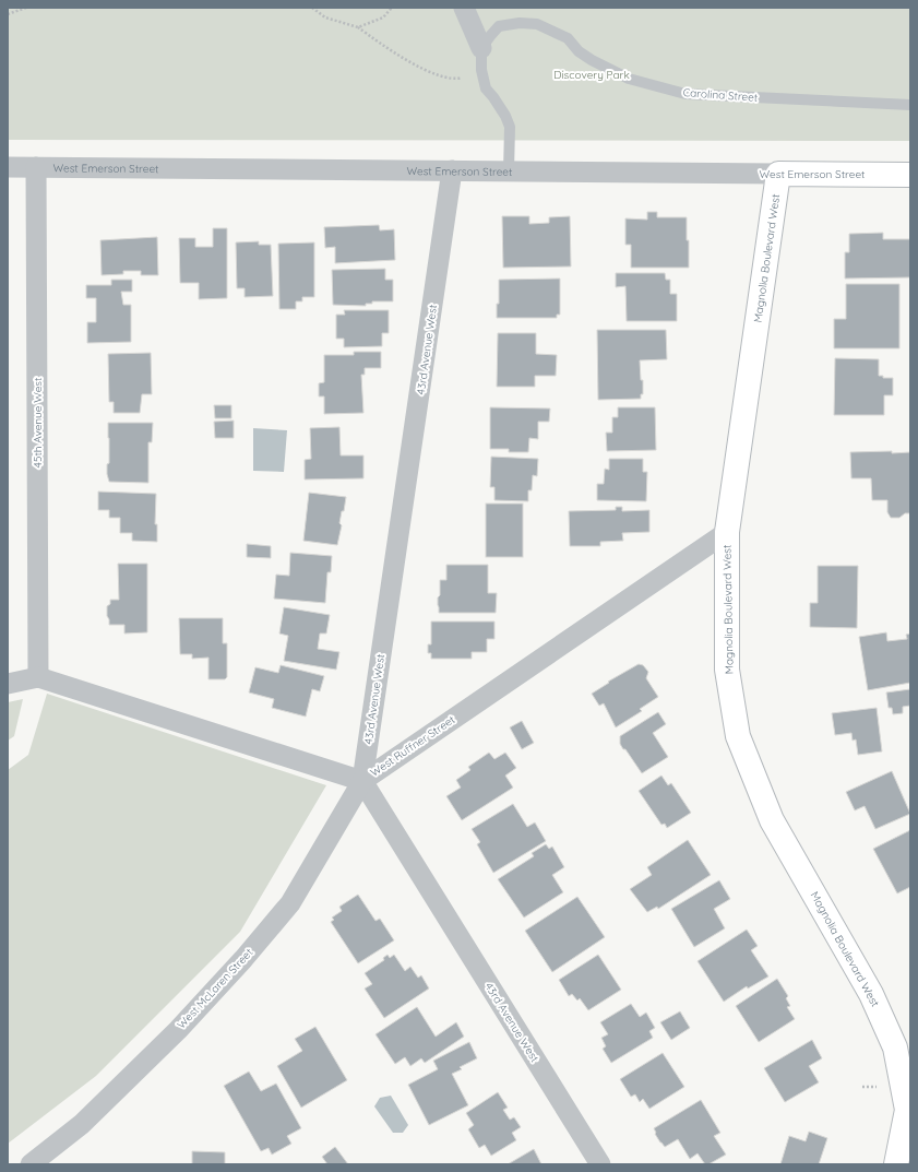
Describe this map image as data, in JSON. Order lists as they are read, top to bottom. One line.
{"streets":{"street":["West Emerson Street","Magnolia Boulevard West","43rd Avenue West","45th Avenue West","West Ruffner Street","West McLaren Street"],"lane":["Carolina Street"]},"crossings":[["West Emerson Street","Magnolia Boulevard West"],["West Emerson Street","43rd Avenue West"],["West Emerson Street","45th Avenue West"],["Magnolia Boulevard West","West Ruffner Street"],["43rd Avenue West","West Ruffner Street"],["43rd Avenue West","West McLaren Street"],["45th Avenue West","West Ruffner Street"],["West Ruffner Street","West McLaren Street"]],"parks":["Discovery Park"]}
